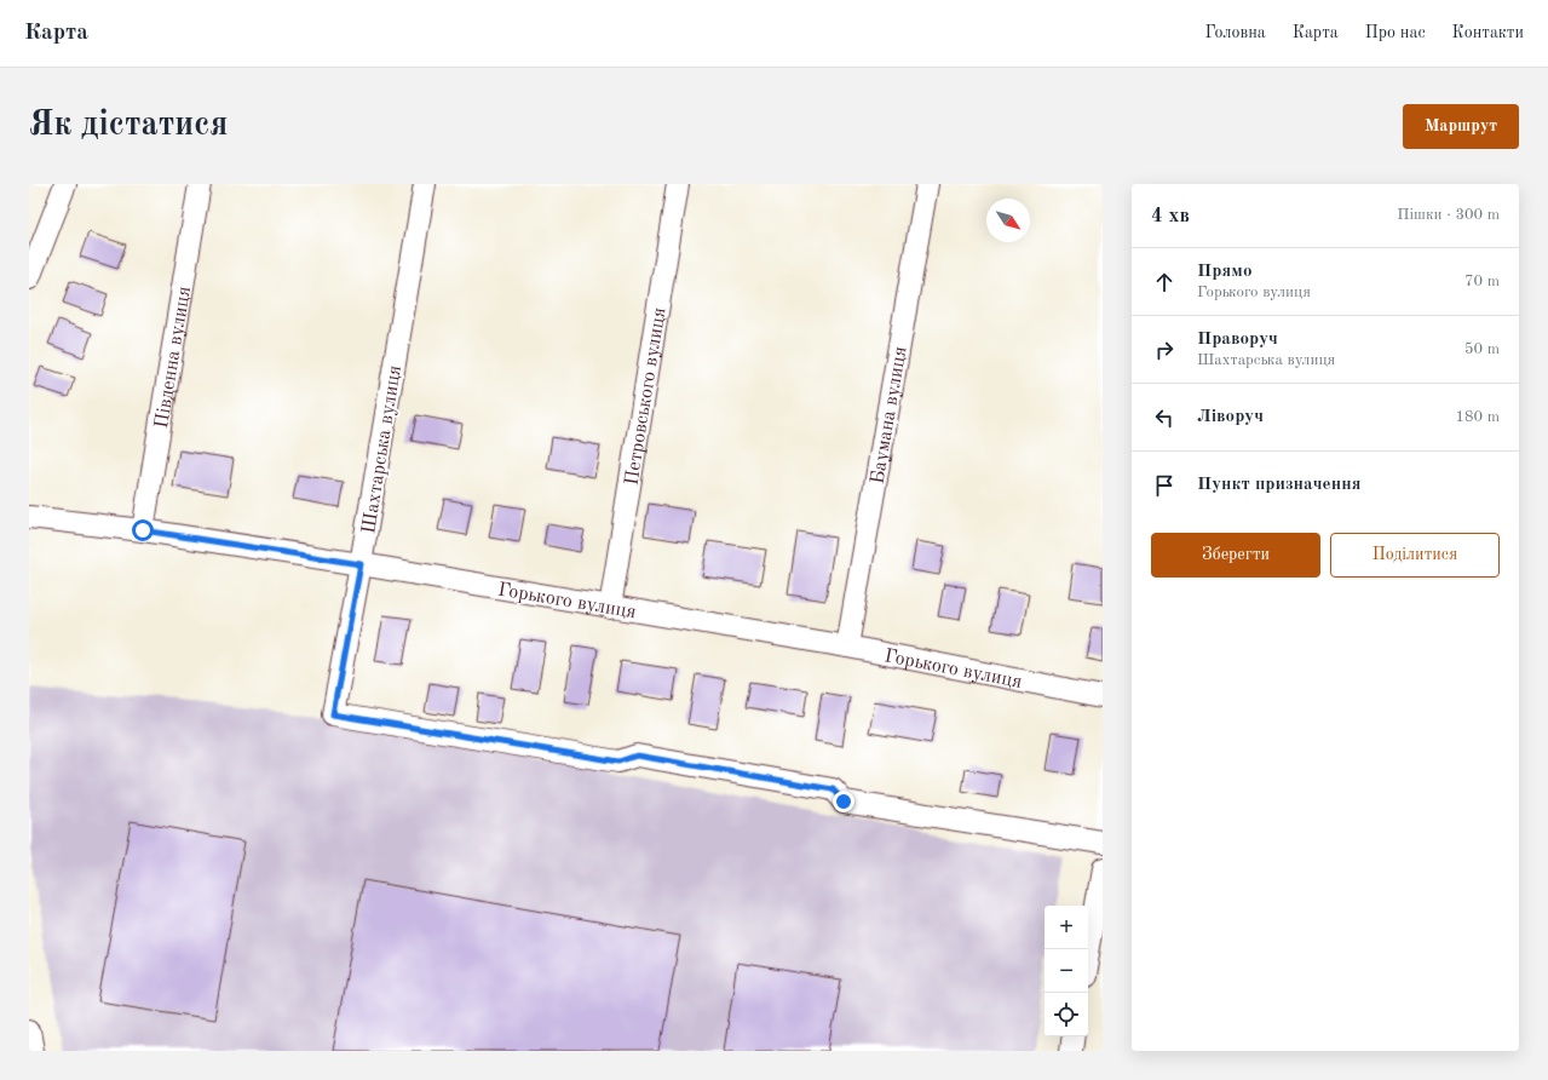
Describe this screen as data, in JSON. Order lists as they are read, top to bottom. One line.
{"streets":{"street":["Південна вулиця","Петровського вулиця","Баумана вулиця","Шахтарська вулиця","Горького вулиця"]},"crossings":[["Південна вулиця","Горького вулиця"],["Петровського вулиця","Горького вулиця"],["Баумана вулиця","Горького вулиця"],["Шахтарська вулиця","Горького вулиця"]],"north":"bottom right","page":{"header":"Карта","nav":["Головна","Карта","Про нас","Контакти"],"buttons":["Маршрут",["Зберегти","Поділитися"]],"title":"Як дістатися","heading":["4 хв","Пішки · 300 m"],"list":[["Прямо","Горького вулиця","70 m"],["Праворуч","Шахтарська вулиця","50 m"],["Ліворуч","180 m"],"Пункт призначення"],"map_buttons":["+","−"]}}
